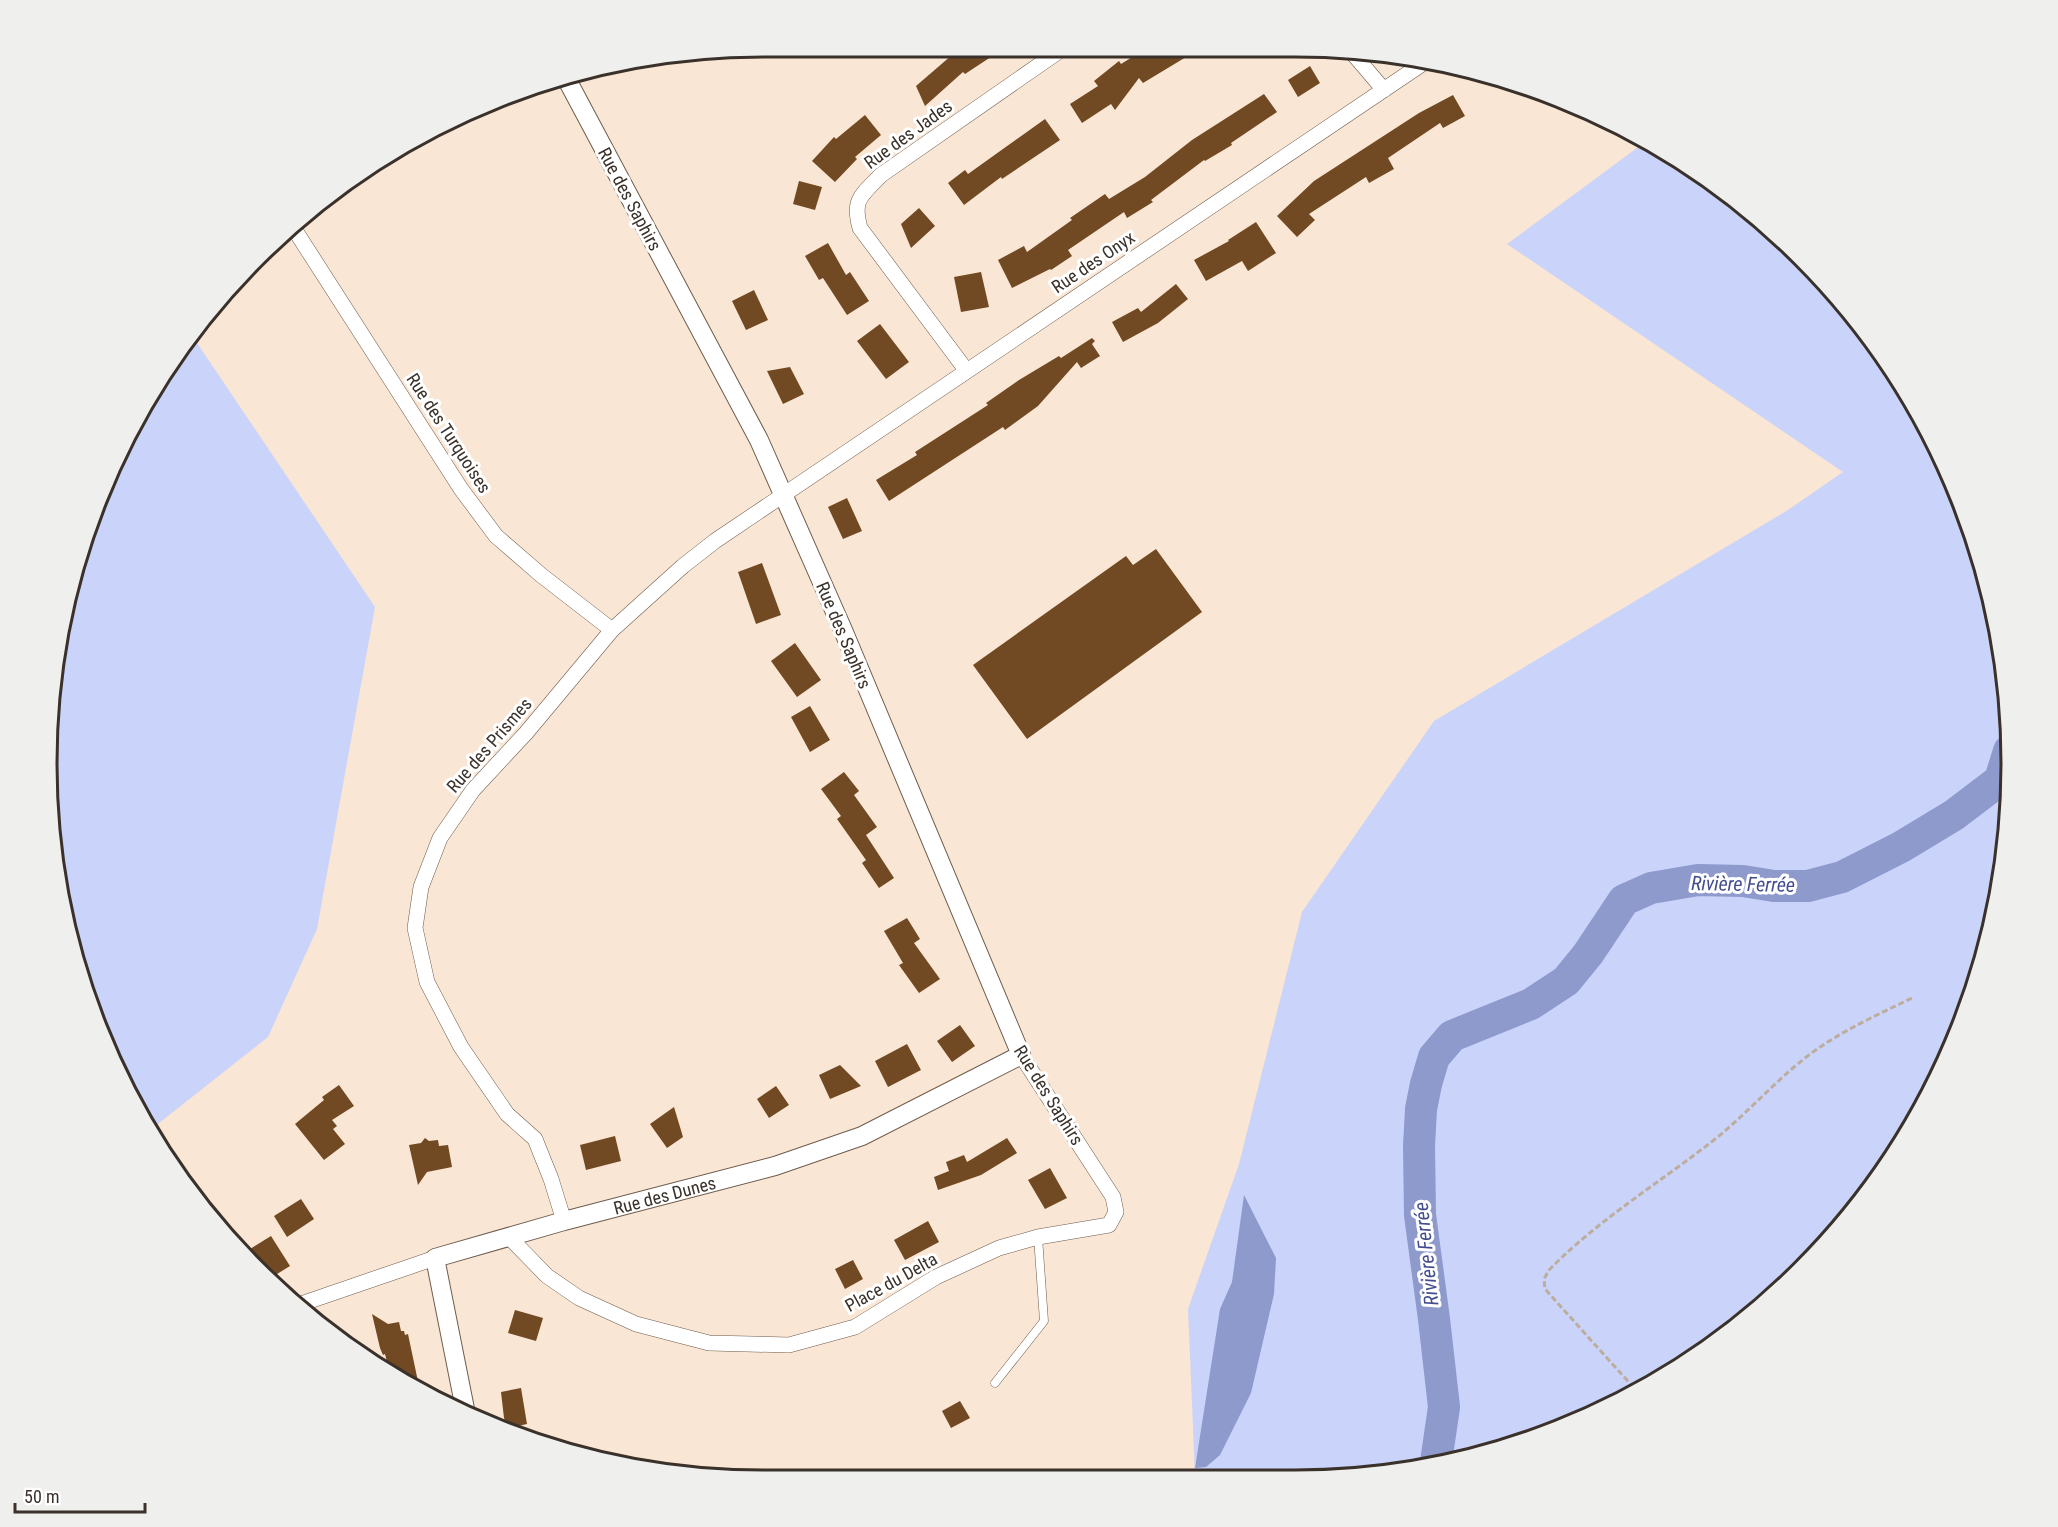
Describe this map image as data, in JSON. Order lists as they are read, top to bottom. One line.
{"streets":{"street":["Rue des Jades","Rue des Saphirs","Rue des Onyx","Rue des Turquoises","Rue des Prismes","Rue des Dunes","Place du Delta"]},"crossings":[["Rue des Jades","Rue des Onyx"],["Rue des Saphirs","Rue des Onyx"],["Rue des Saphirs","Rue des Prismes"],["Rue des Saphirs","Rue des Dunes"],["Rue des Saphirs","Place du Delta"],["Rue des Onyx","Rue des Prismes"],["Rue des Turquoises","Rue des Prismes"],["Rue des Prismes","Rue des Dunes"],["Rue des Dunes","Place du Delta"]],"water":["Rivière Ferrée"],"scale_bar":"50 m"}
